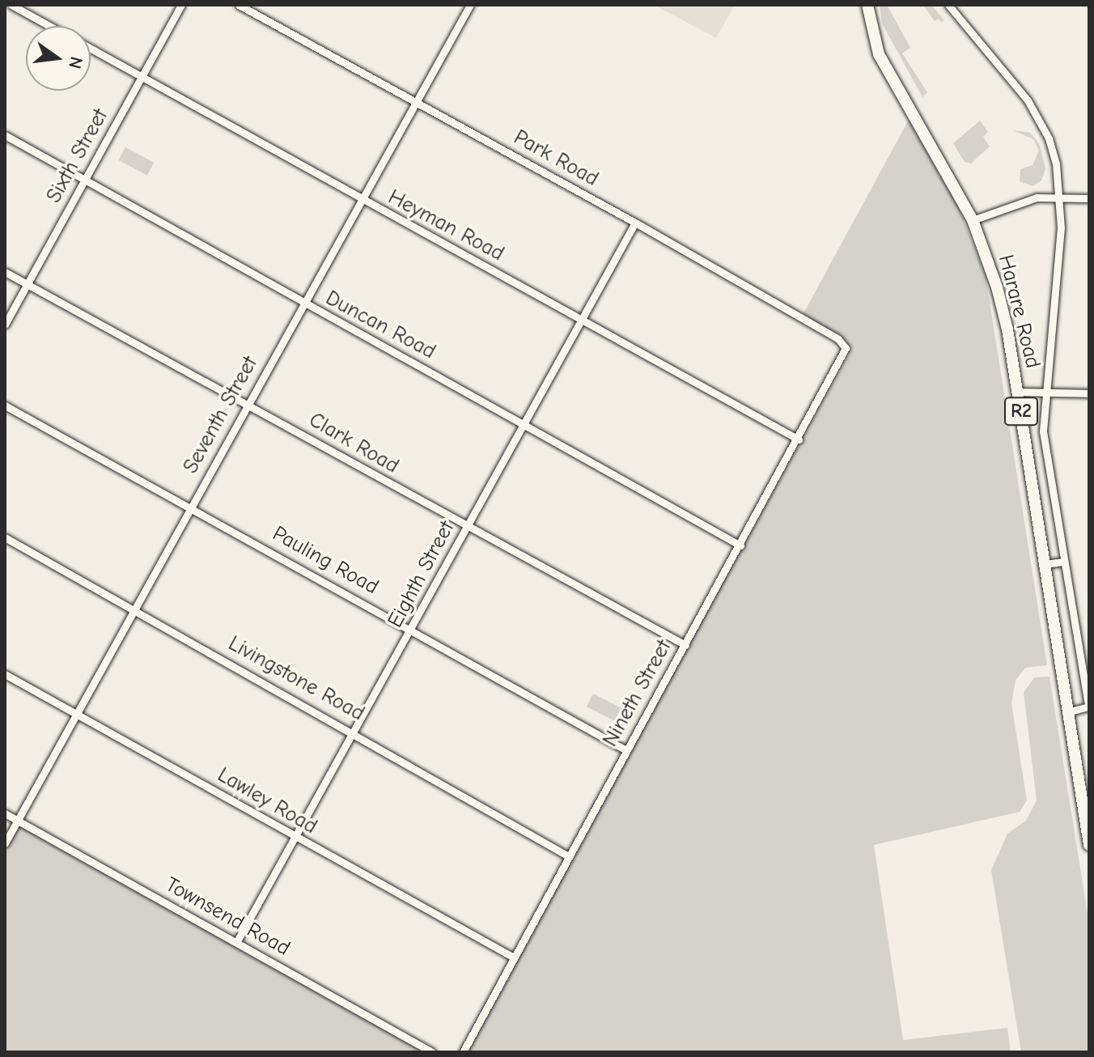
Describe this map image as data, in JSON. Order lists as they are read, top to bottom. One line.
{"streets":{"highway":["Harare Road","R2"],"street":["Sixth Street","Park Road","Heyman Road","Duncan Road","Seventh Street","Clark Road","Pauling Road","Eighth Street","Livingstone Road","Nineth Street","Lawley Road","Townsend Road"]},"crossings":[["Sixth Street","Heyman Road"],["Sixth Street","Duncan Road"],["Sixth Street","Clark Road"],["Park Road","Seventh Street"],["Park Road","Eighth Street"],["Park Road","Nineth Street"],["Heyman Road","Seventh Street"],["Heyman Road","Eighth Street"],["Heyman Road","Nineth Street"],["Duncan Road","Seventh Street"],["Duncan Road","Eighth Street"],["Duncan Road","Nineth Street"],["Seventh Street","Clark Road"],["Seventh Street","Pauling Road"],["Seventh Street","Livingstone Road"],["Seventh Street","Lawley Road"],["Seventh Street","Townsend Road"],["Clark Road","Eighth Street"],["Clark Road","Nineth Street"],["Pauling Road","Eighth Street"],["Pauling Road","Nineth Street"],["Eighth Street","Livingstone Road"],["Eighth Street","Lawley Road"],["Eighth Street","Townsend Road"],["Livingstone Road","Nineth Street"],["Nineth Street","Lawley Road"]],"north":"right"}
